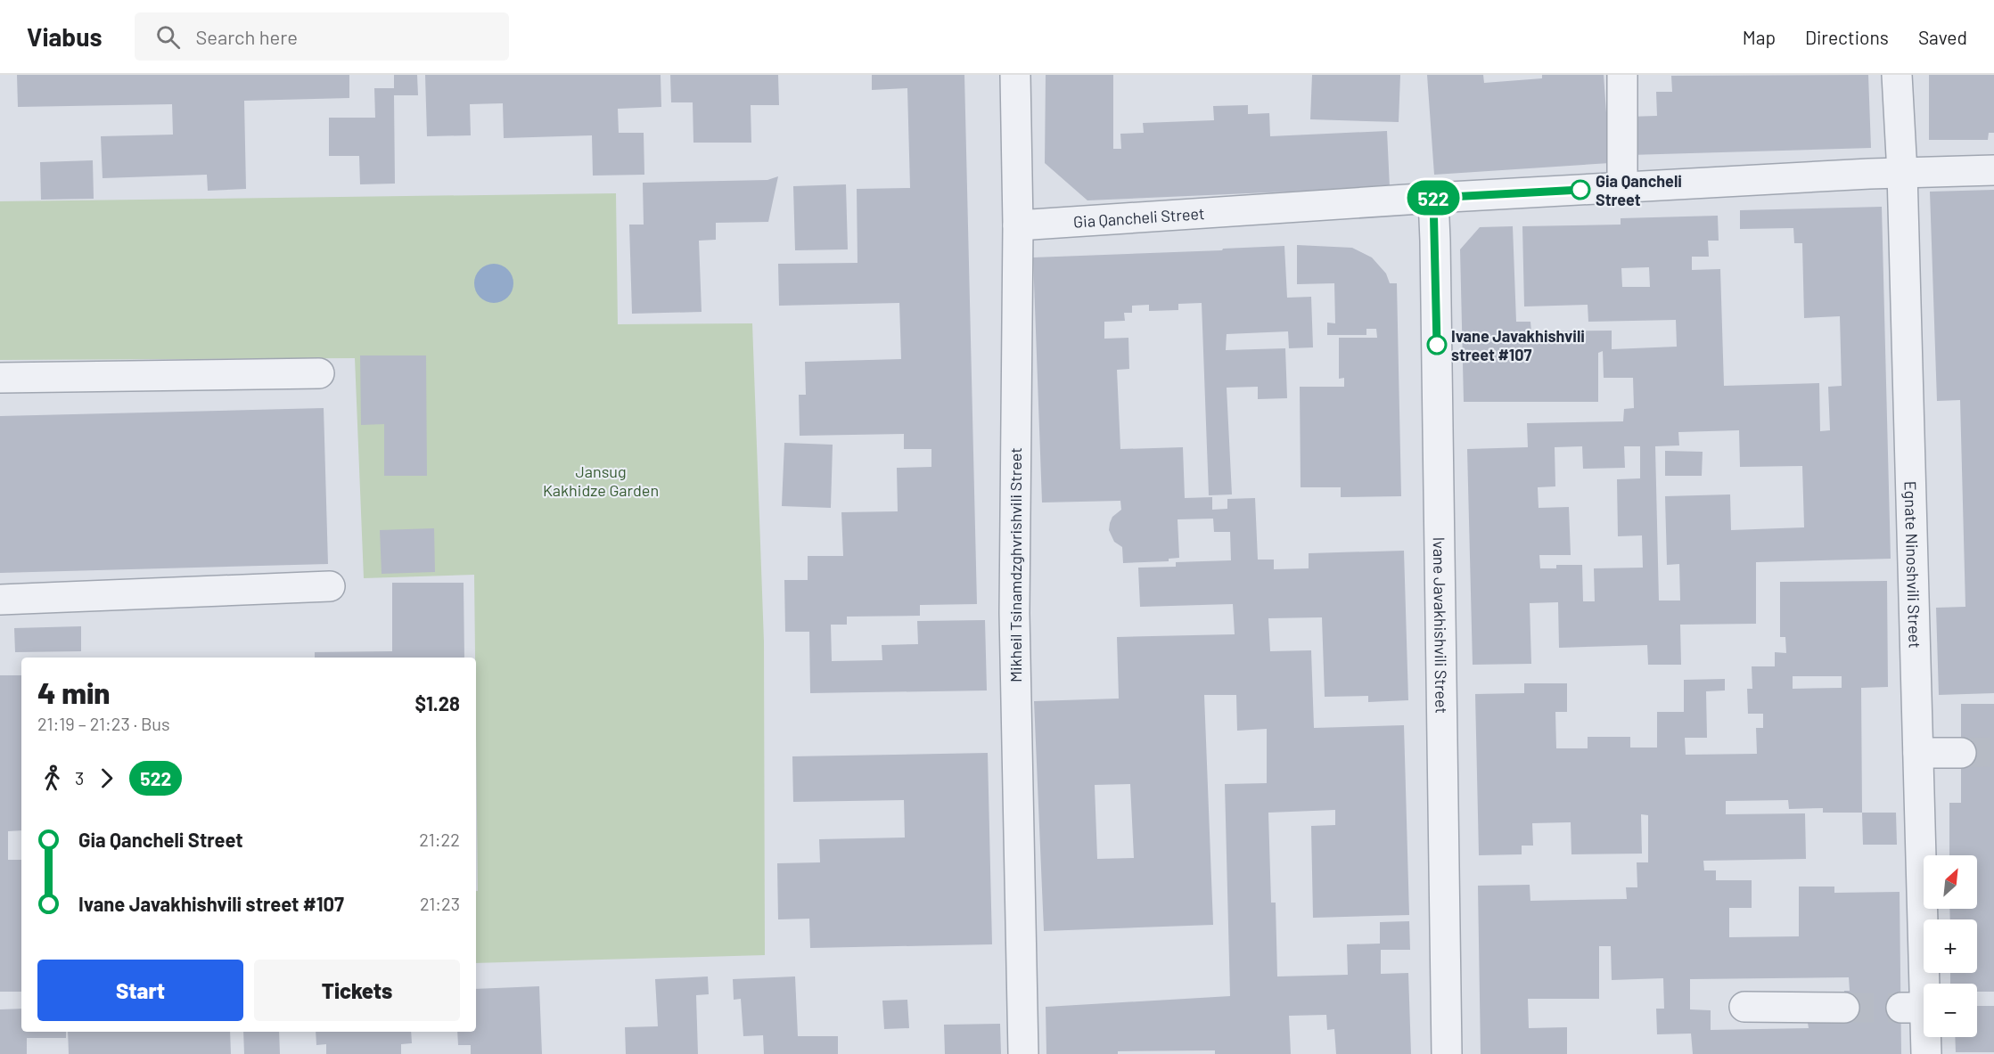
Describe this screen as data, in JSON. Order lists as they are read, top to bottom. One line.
{"streets":{"street":["Gia Qancheli Street","Egnate Ninoshvili Street","Mikheil Tsinamdzghvrishvili Street","Ivane Javakhishvili Street"]},"crossings":[["Gia Qancheli Street","Egnate Ninoshvili Street"],["Gia Qancheli Street","Mikheil Tsinamdzghvrishvili Street"],["Gia Qancheli Street","Ivane Javakhishvili Street"]],"parks":["Jansug Kakhidze Garden"],"places":["Gia Qancheli Street","Ivane Javakhishvili street #107"],"lines":["bus line 522"],"north":"top right","page":{"header":"Viabus","search":"Search here","nav":["Map","Directions","Saved"],"on_map":"522","heading":["4 min","21:19 – 21:23 · Bus","$1.28"],"legs":["3","522"],"list":[{"name":"Gia Qancheli Street","value":"21:22"},{"name":"Ivane Javakhishvili street #107","value":"21:23"}],"map_buttons":["+","−"],"buttons":["Start","Tickets"]}}
